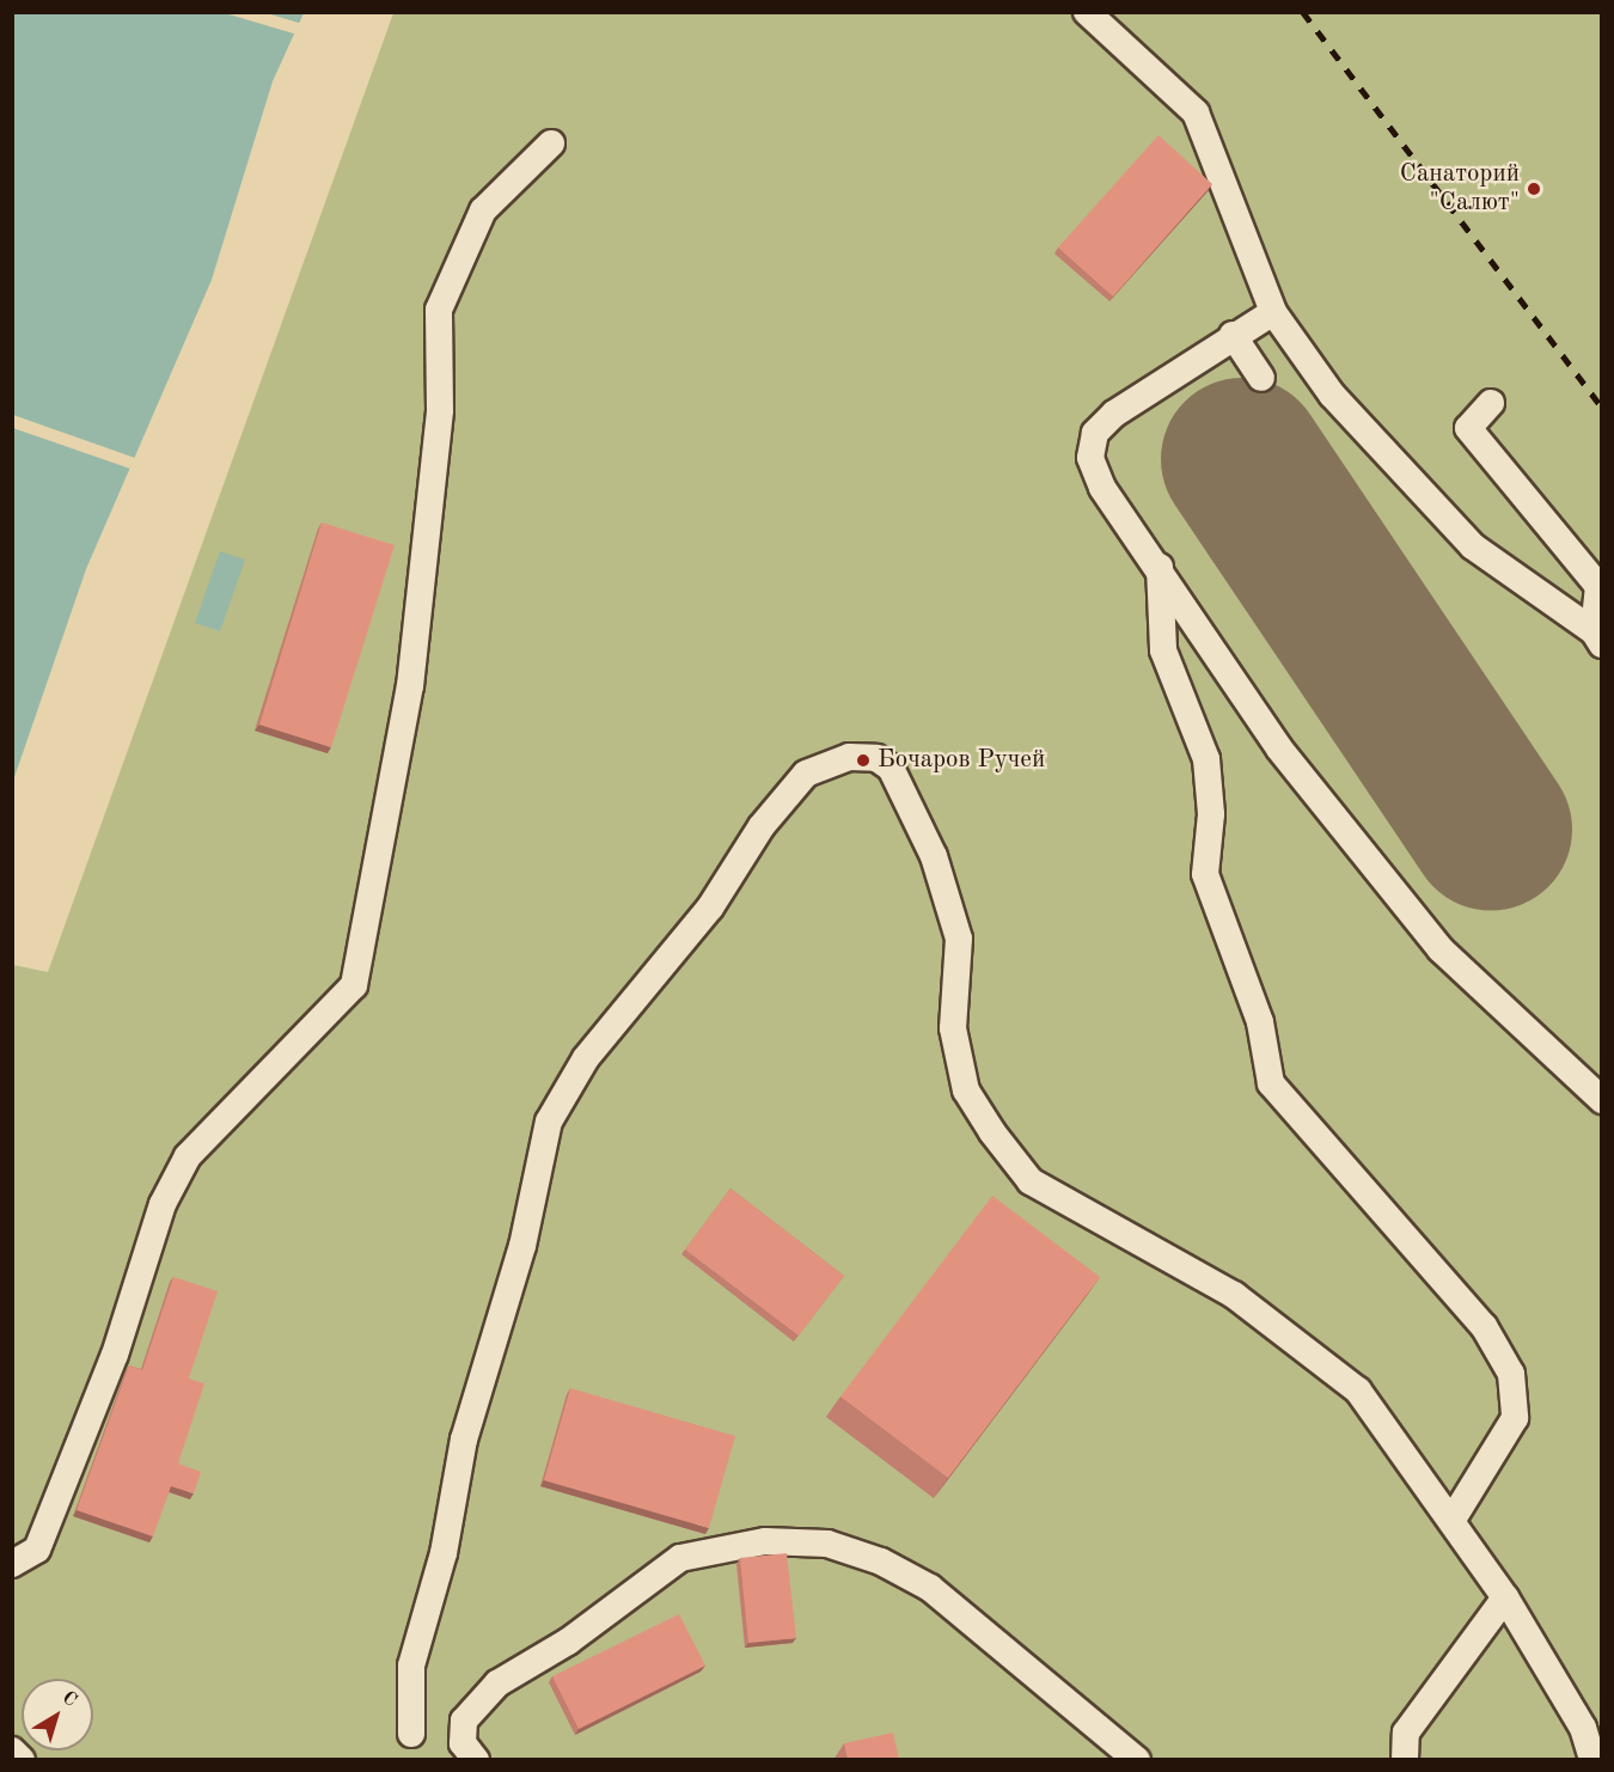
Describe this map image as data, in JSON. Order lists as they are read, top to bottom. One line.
{"places":["Санаторий \"Салют\"","Бочаров Ручей"],"north":"top right"}
